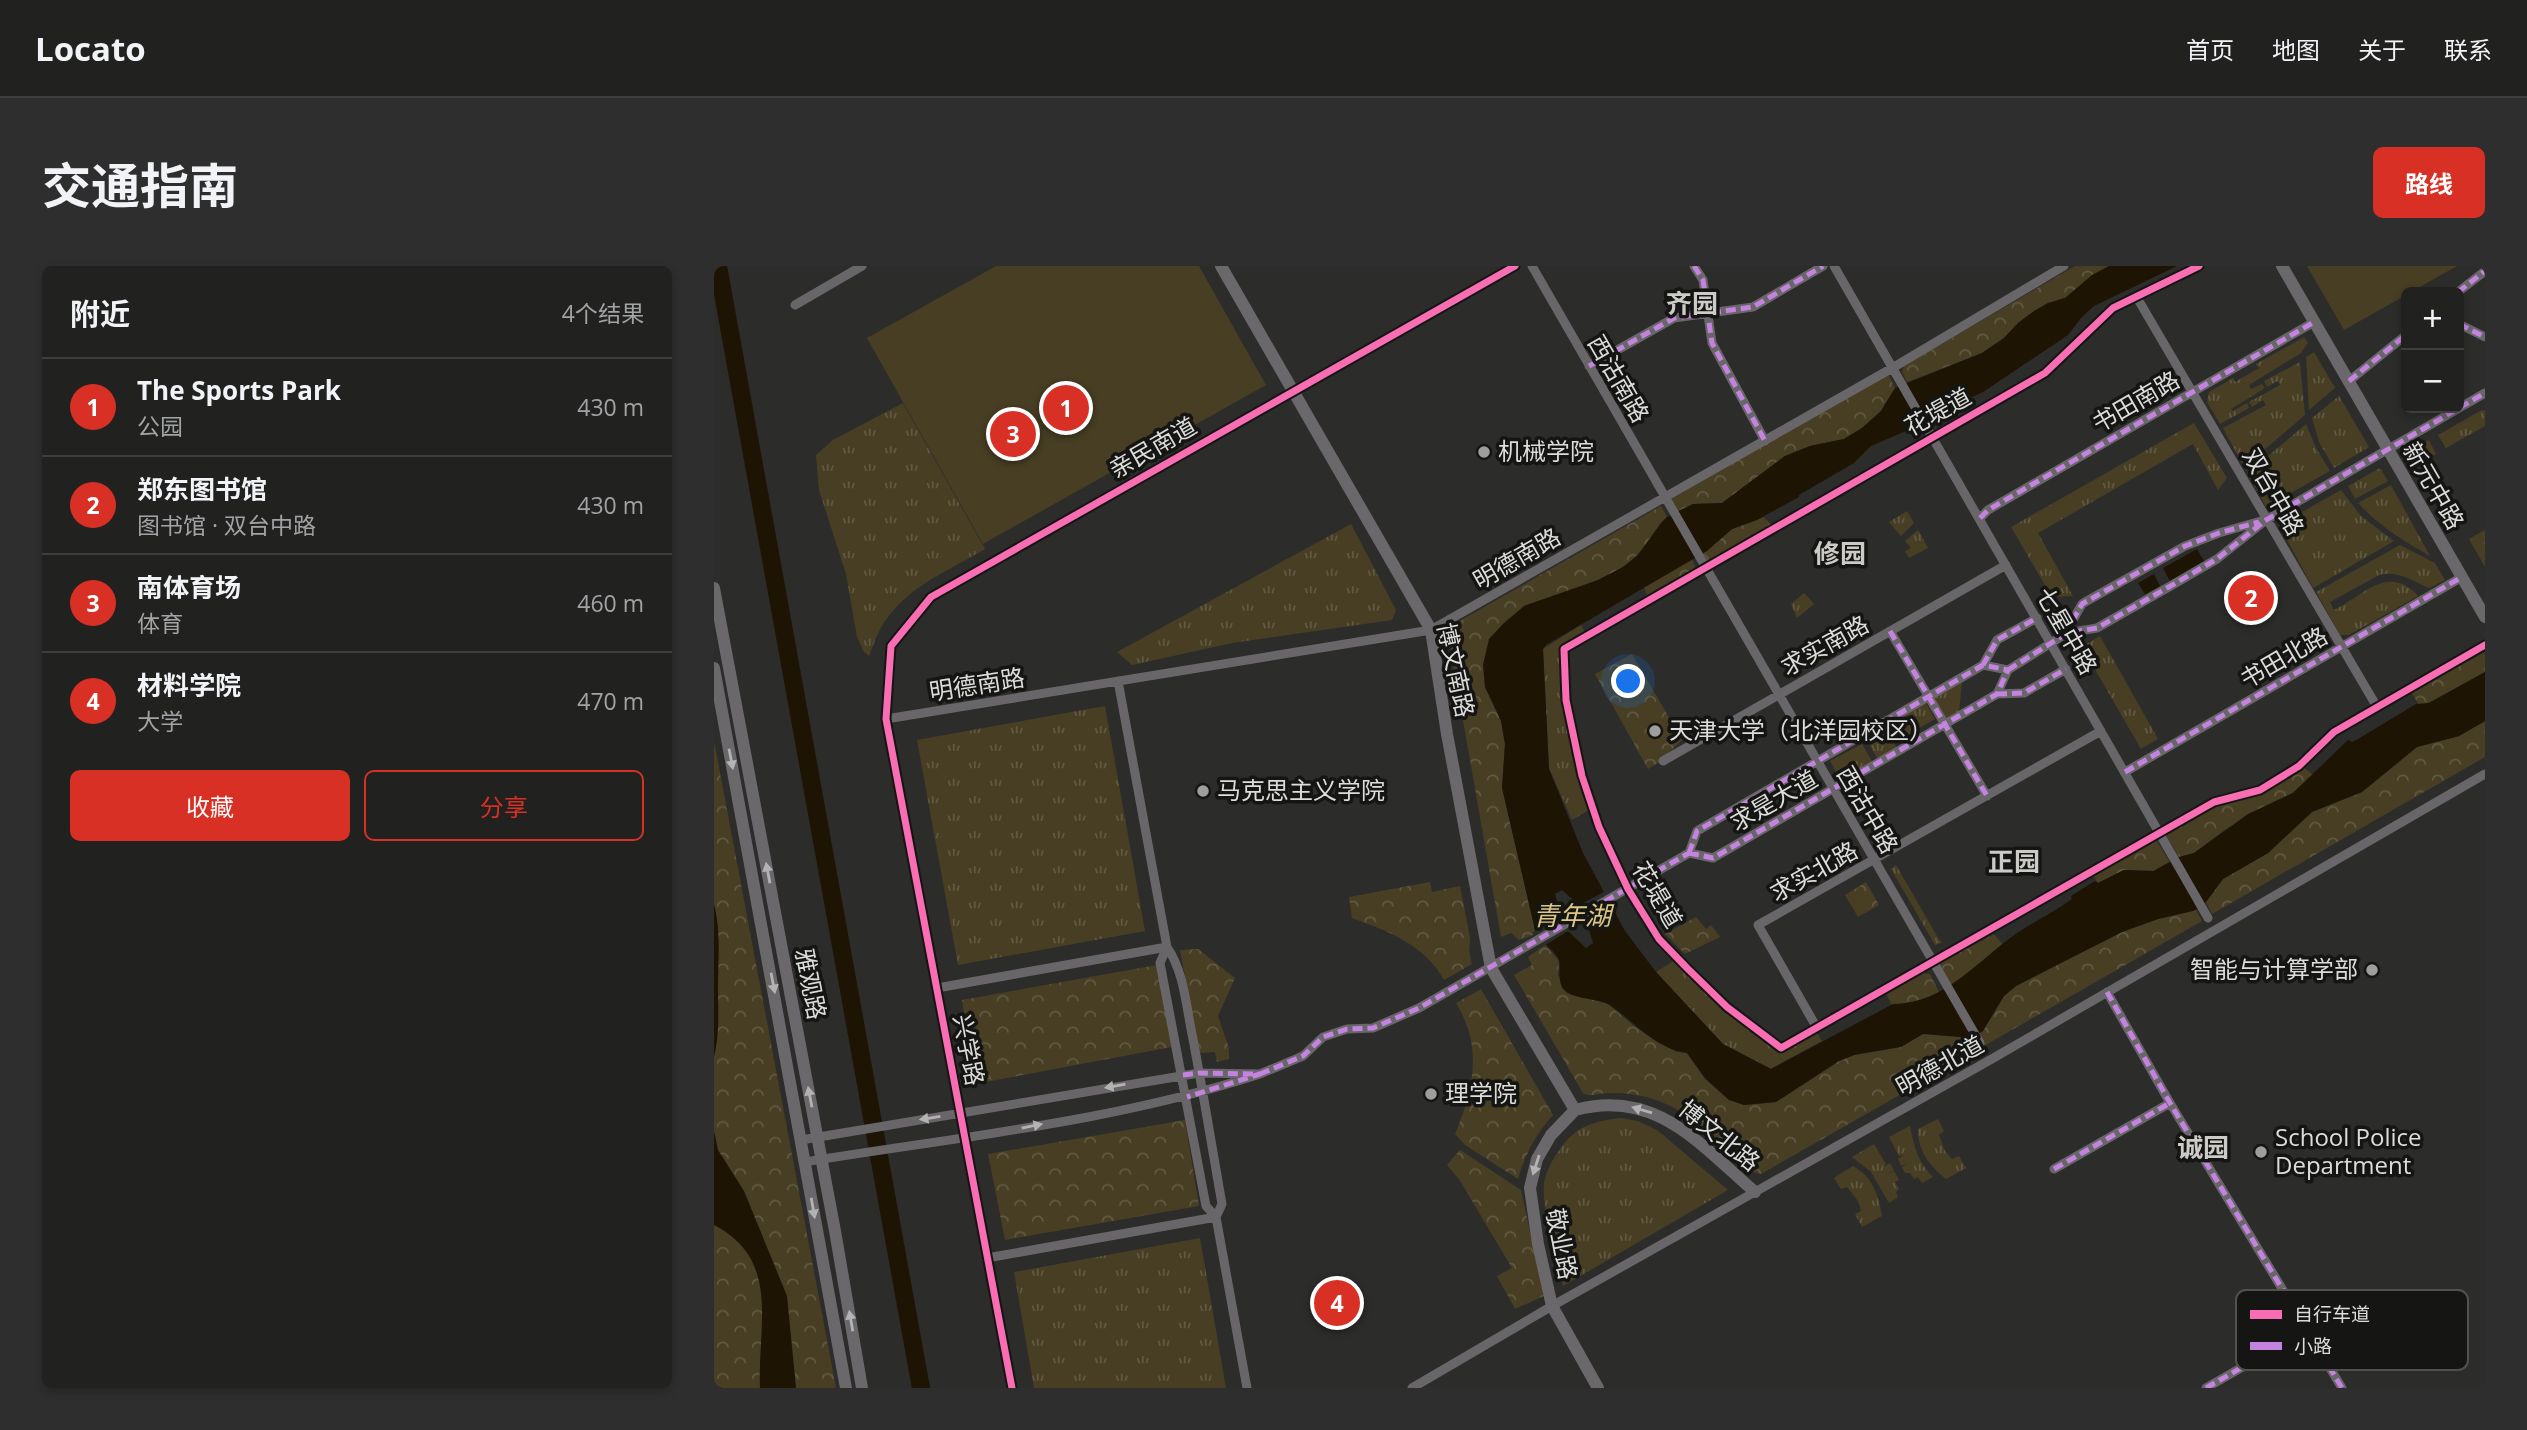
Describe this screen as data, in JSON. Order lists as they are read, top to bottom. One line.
{"streets":{"street":["西沽南路","书田南路","亲民南道","新元中路","双台中路","明德南路","七星中路","求实南路","书田北路","博文南路","求是大道","西沽中路","求实北路","雅观路","兴学路","明德北道","博文北路","敬业路"],"cycle path":["花堤道"]},"crossings":[["西沽南路","明德南路"],["西沽南路","西沽中路"],["书田南路","新元中路"],["书田南路","双台中路"],["书田南路","七星中路"],["亲民南道","明德南路"],["亲民南道","博文南路"],["亲民南道","兴学路"],["新元中路","书田北路"],["双台中路","书田北路"],["明德南路","七星中路"],["明德南路","博文南路"],["明德南路","兴学路"],["七星中路","求实南路"],["七星中路","书田北路"],["七星中路","求实北路"],["求实南路","西沽中路"],["博文南路","博文北路"],["博文南路","敬业路"],["求是大道","西沽中路"],["西沽中路","求实北路"],["明德北道","博文北路"],["明德北道","敬业路"],["博文北路","敬业路"]],"one_way":["博文北路","敬业路"],"districts":["齐园","修园","正园","诚园"],"water":["青年湖"],"places":["机械学院","天津大学（北洋园校区）","马克思主义学院","智能与计算学部","理学院","School Police Department"],"legend":["自行车道","小路"],"page":{"header":"Locato","nav":["首页","地图","关于","联系"],"title":"交通指南","buttons":["路线",["收藏","分享"]],"heading":["附近","4个结果"],"map_buttons":["+","−"],"list":[{"mark":"1","name":"The Sports Park","note":"公园","value":"430 m"},{"mark":"2","name":"郑东图书馆","note":"图书馆 · 双台中路","value":"430 m"},{"mark":"3","name":"南体育场","note":"体育","value":"460 m"},{"mark":"4","name":"材料学院","note":"大学","value":"470 m"}],"pins":["1","3","2","4"]}}
